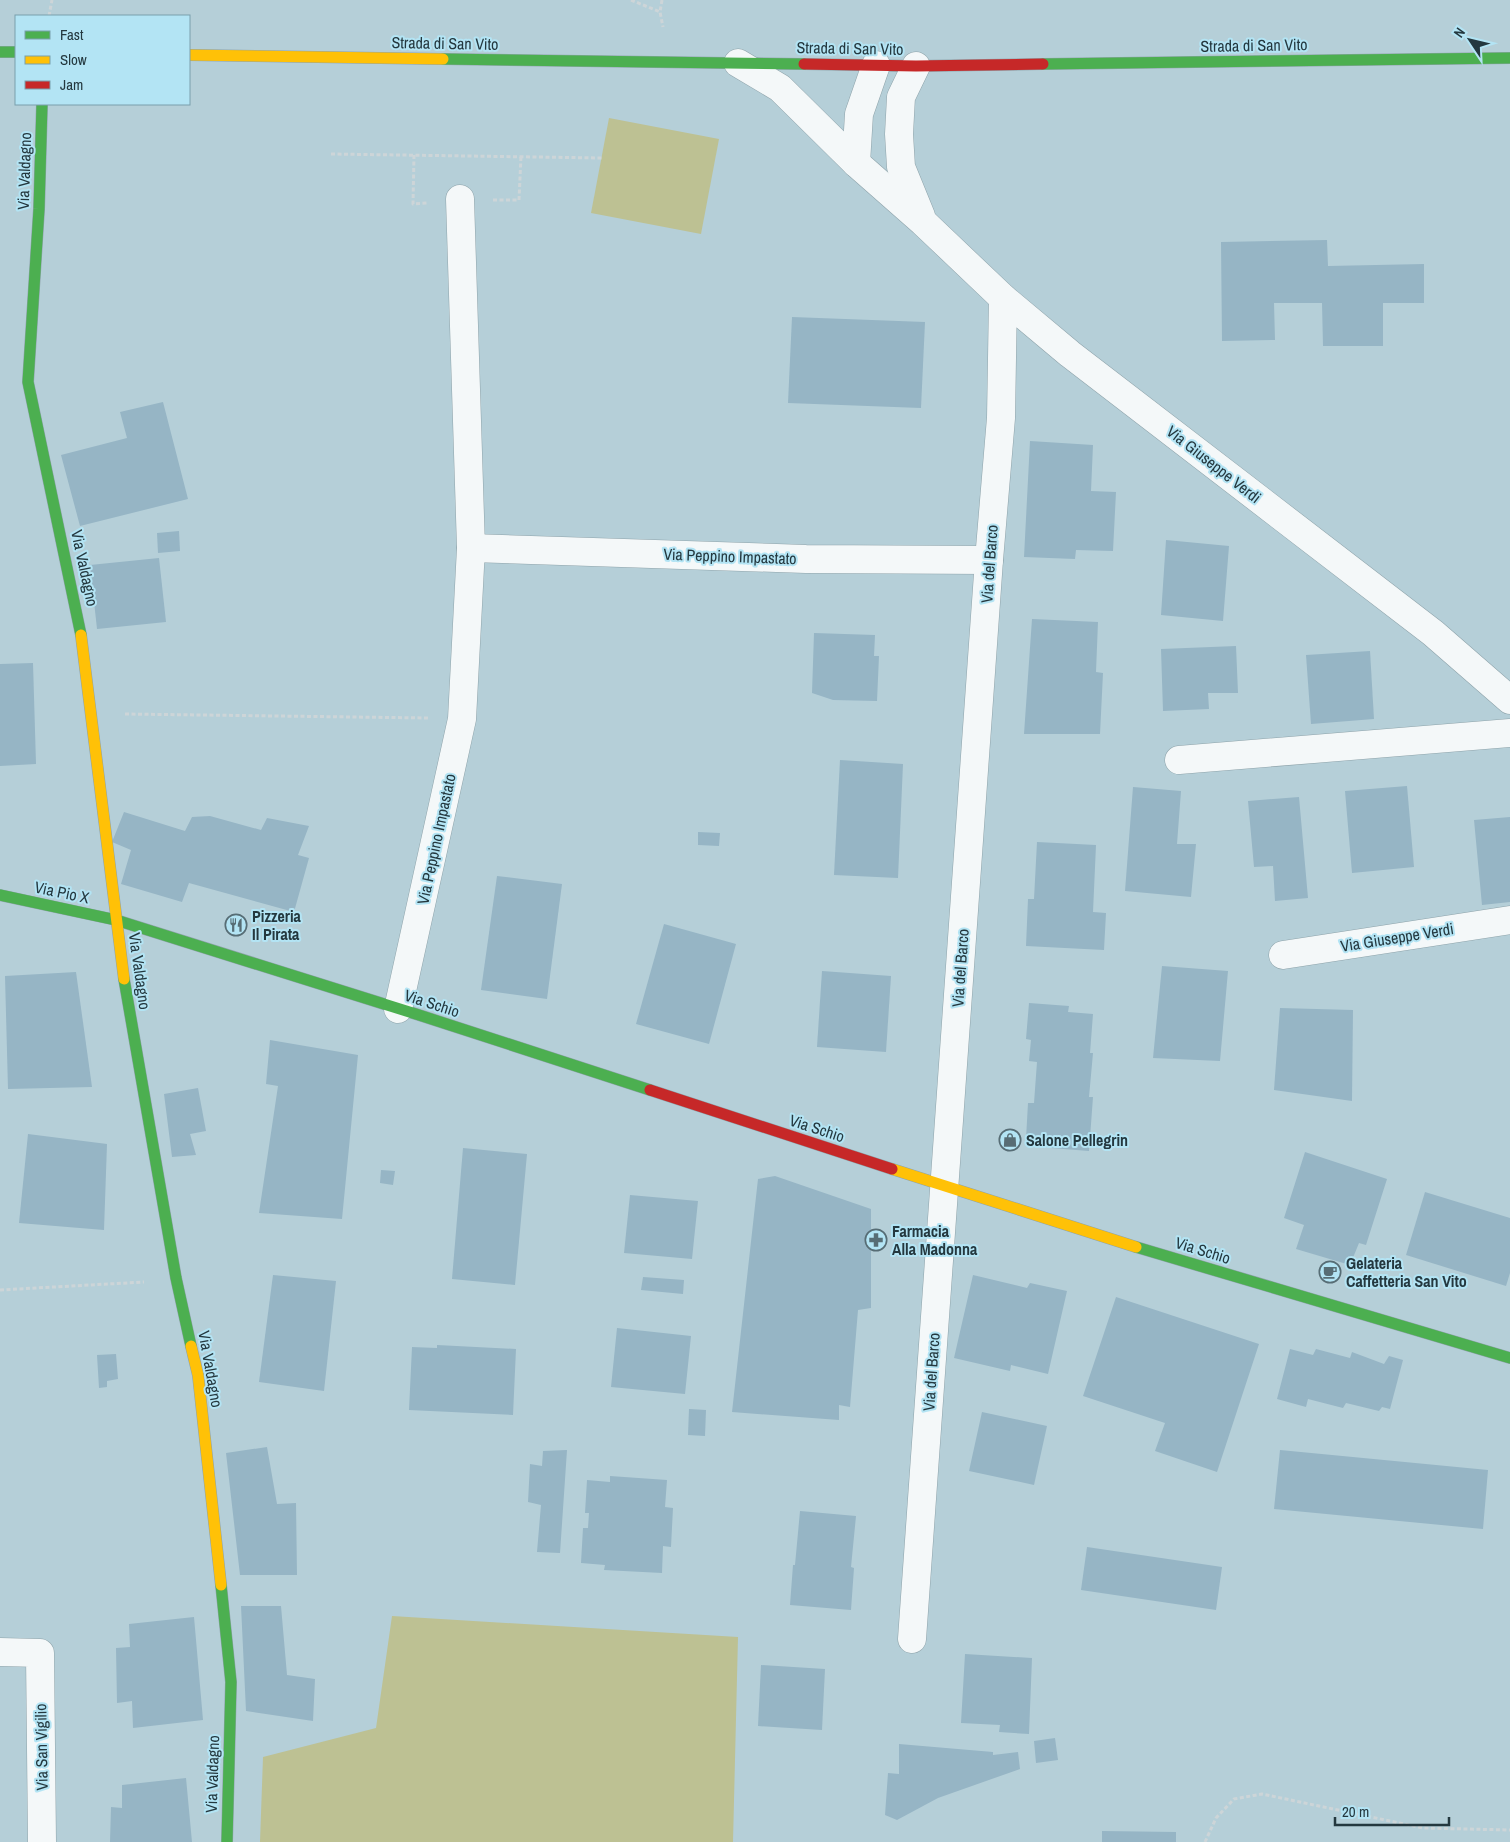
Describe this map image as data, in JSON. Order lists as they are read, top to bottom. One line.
{"streets":{"street":["Strada di San Vito","Via Valdagno","Via Giuseppe Verdi","Via Peppino Impastato","Via del Barco","Via Pio X","Via Schio","Via San Vigilio"]},"crossings":[["Strada di San Vito","Via Giuseppe Verdi"],["Via Valdagno","Via Pio X"],["Via Valdagno","Via Schio"],["Via Giuseppe Verdi","Via del Barco"],["Via Peppino Impastato","Via del Barco"],["Via Peppino Impastato","Via Schio"],["Via del Barco","Via Schio"],["Via Pio X","Via Schio"]],"places":{"restaurant":["Pizzeria Il Pirata"],"shop":["Salone Pellegrin"],"pharmacy":["Farmacia Alla Madonna"],"cafe":["Gelateria Caffetteria San Vito"]},"legend":["Fast","Slow","Jam"],"scale_bar":"20 m","north":"top left"}
